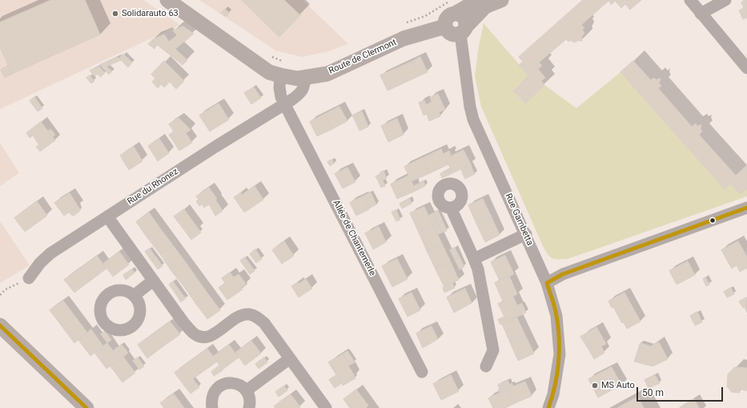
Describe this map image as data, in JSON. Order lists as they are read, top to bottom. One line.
{"streets":{"main road":["Route de Clermont"],"street":["Rue du Rhonez","Rue Gambetta","Allée de Chantemerle"]},"crossings":[["Route de Clermont","Rue du Rhonez"],["Route de Clermont","Allée de Chantemerle"],["Rue du Rhonez","Allée de Chantemerle"]],"places":["Solidarauto 63","MS Auto"],"scale_bar":"50 m"}
